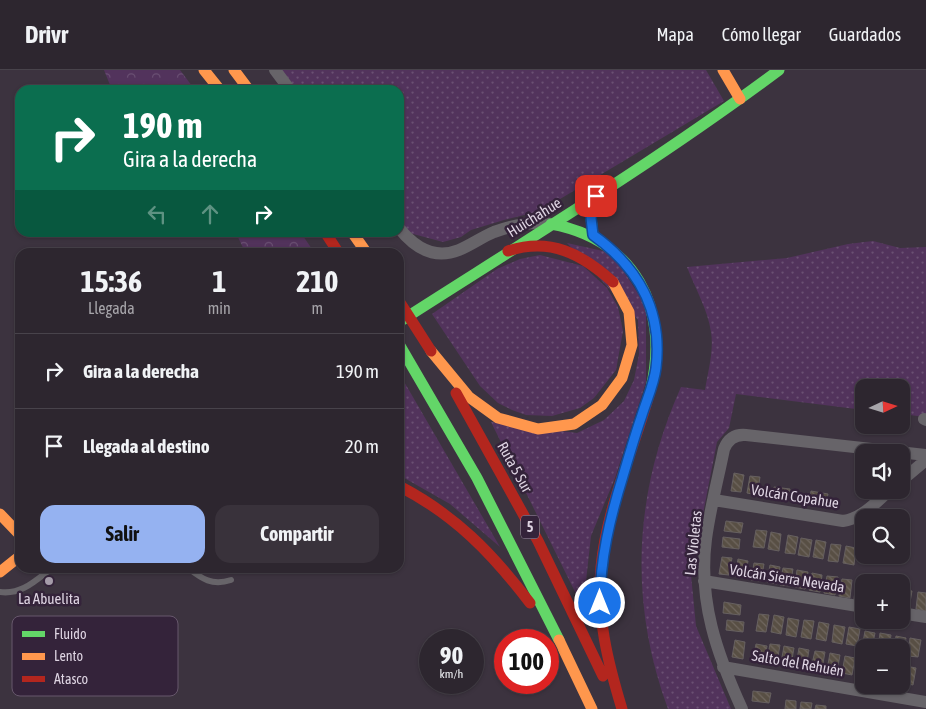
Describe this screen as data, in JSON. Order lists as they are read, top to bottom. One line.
{"streets":{"main road":["Huichahue","Ruta 5 Sur","5"],"street":["Volcán Copahue","Las Violetas","Volcán Sierra Nevada","Salto del Rehuén"]},"crossings":[["Volcán Copahue","Las Violetas"],["Las Violetas","Volcán Sierra Nevada"],["Las Violetas","Salto del Rehuén"]],"places":["La Abuelita"],"legend":["Fluido","Lento","Atasco"],"north":"right","page":{"header":"Drivr","nav":["Mapa","Cómo llegar","Guardados"],"turn":["190 m","Gira a la derecha"],"eta":["15:36","Llegada","1","min","210","m"],"list":[{"name":"Gira a la derecha","value":"190 m"},{"name":"Llegada al destino","value":"20 m"}],"map_buttons":["+","−"],"buttons":["Salir","Compartir"],"speed":"90 km/h","limit":"100"}}
